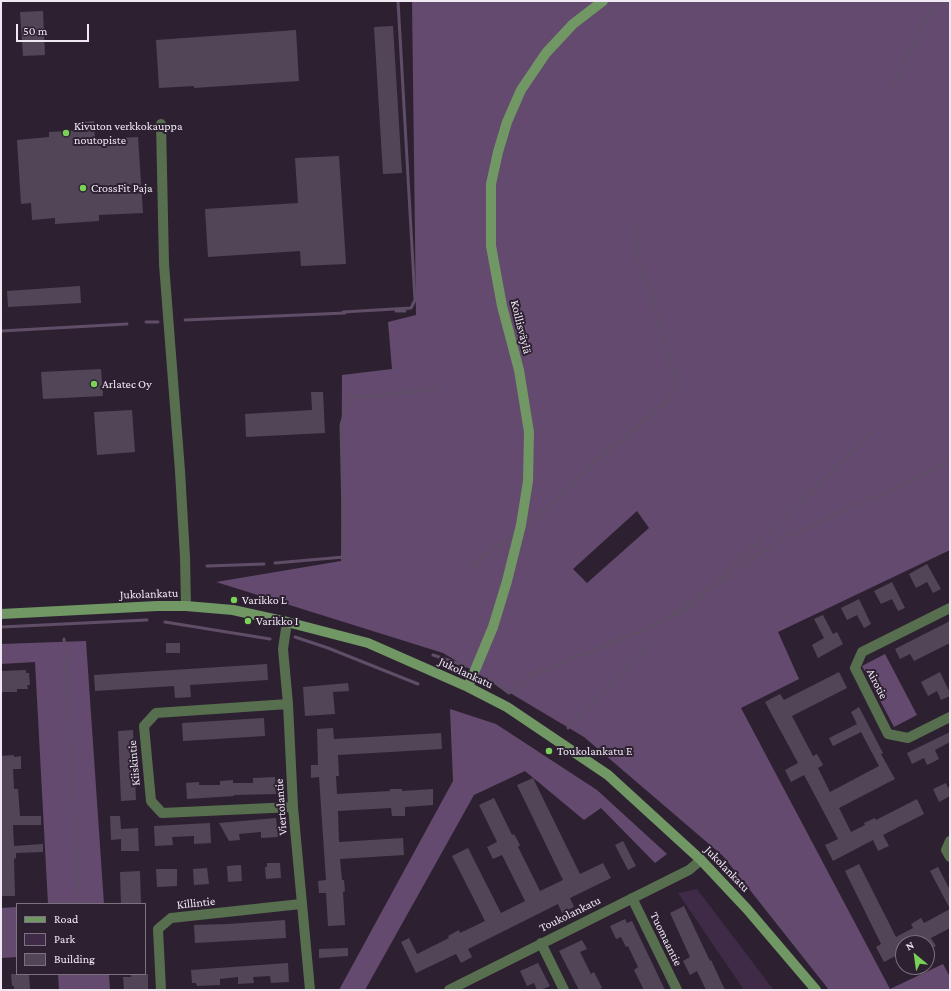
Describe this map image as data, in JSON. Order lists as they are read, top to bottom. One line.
{"streets":{"main road":["Koillisväylä","Jukolankatu"],"street":["Airotie","Kiiskintie","Viertolantie","Killintie","Toukolankatu","Tuomaantie"]},"crossings":[["Koillisväylä","Jukolankatu"],["Jukolankatu","Viertolantie"],["Jukolankatu","Toukolankatu"],["Kiiskintie","Viertolantie"],["Viertolantie","Killintie"],["Toukolankatu","Tuomaantie"]],"places":["Kivuton verkkokauppa noutopiste","CrossFit Paja","Arlatec Oy","Varikko L","Varikko I","Toukolankatu E"],"legend":["Road","Park","Building"],"scale_bar":"50 m","north":"top left"}
